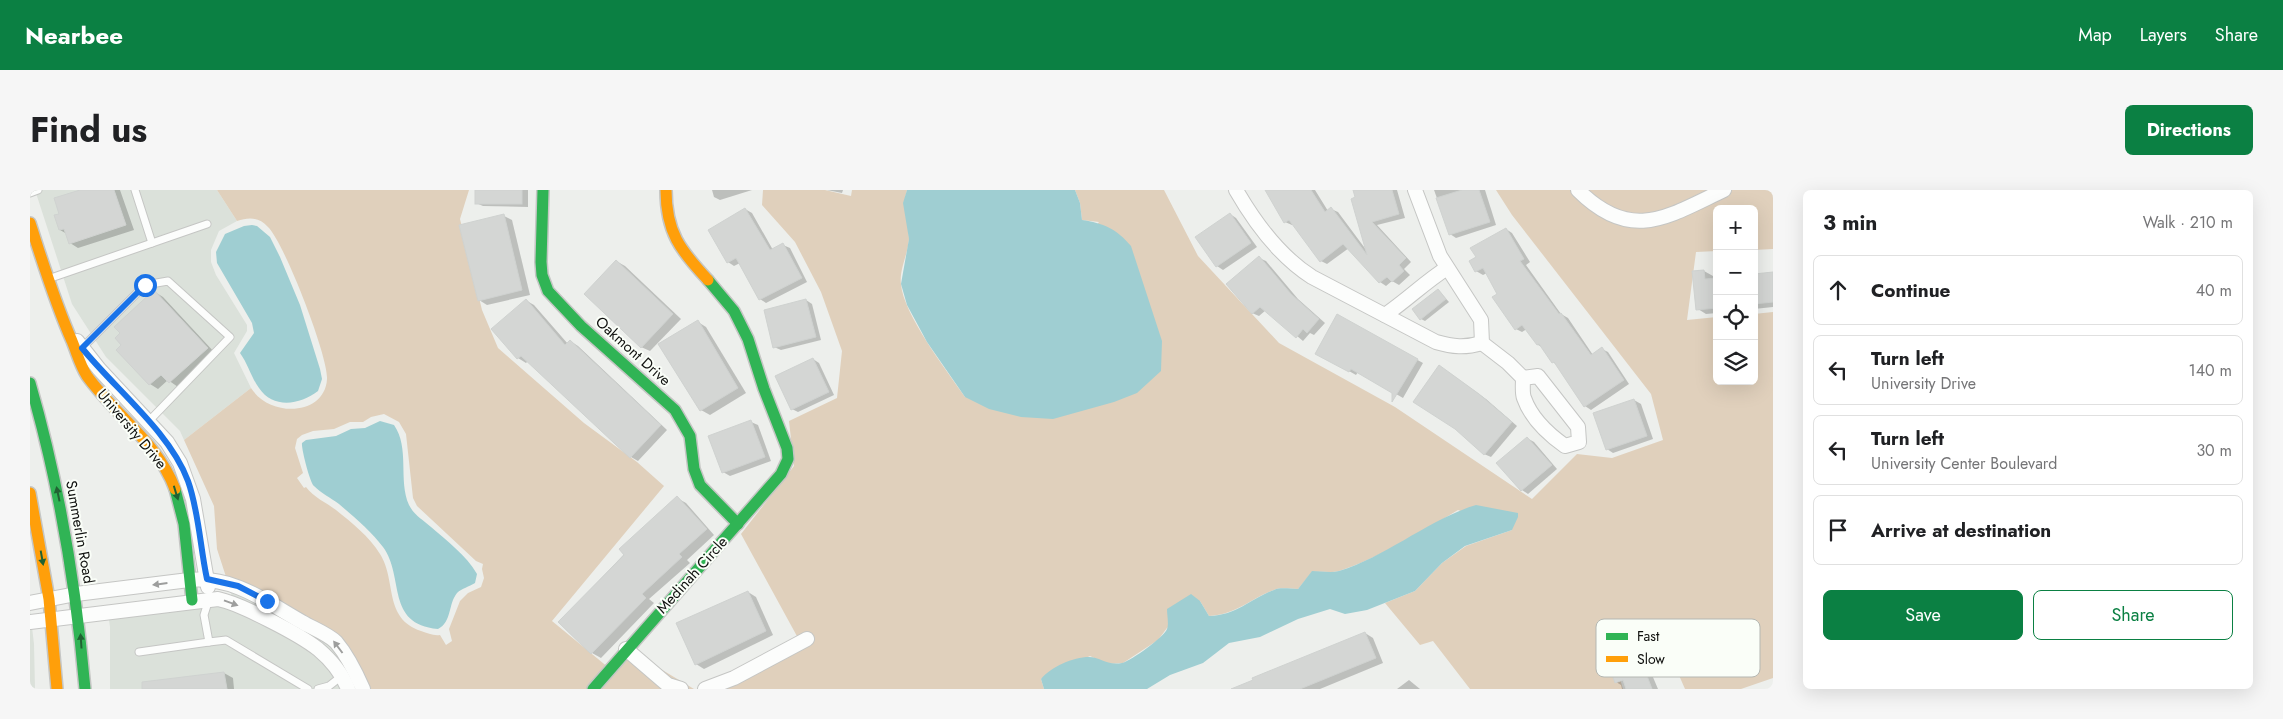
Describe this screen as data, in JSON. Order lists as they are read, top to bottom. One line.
{"streets":{"street":["Oakmont Drive","University Drive","Summerlin Road","Medinah Circle"]},"crossings":[["Oakmont Drive","Medinah Circle"]],"legend":["Fast","Slow"],"page":{"header":"Nearbee","nav":["Map","Layers","Share"],"title":"Find us","buttons":["Directions",["Save","Share"]],"heading":["3 min","Walk · 210 m"],"map_buttons":["+","−"],"list":[["Continue","40 m"],["Turn left","University Drive","140 m"],["Turn left","University Center Boulevard","30 m"],"Arrive at destination"]}}
